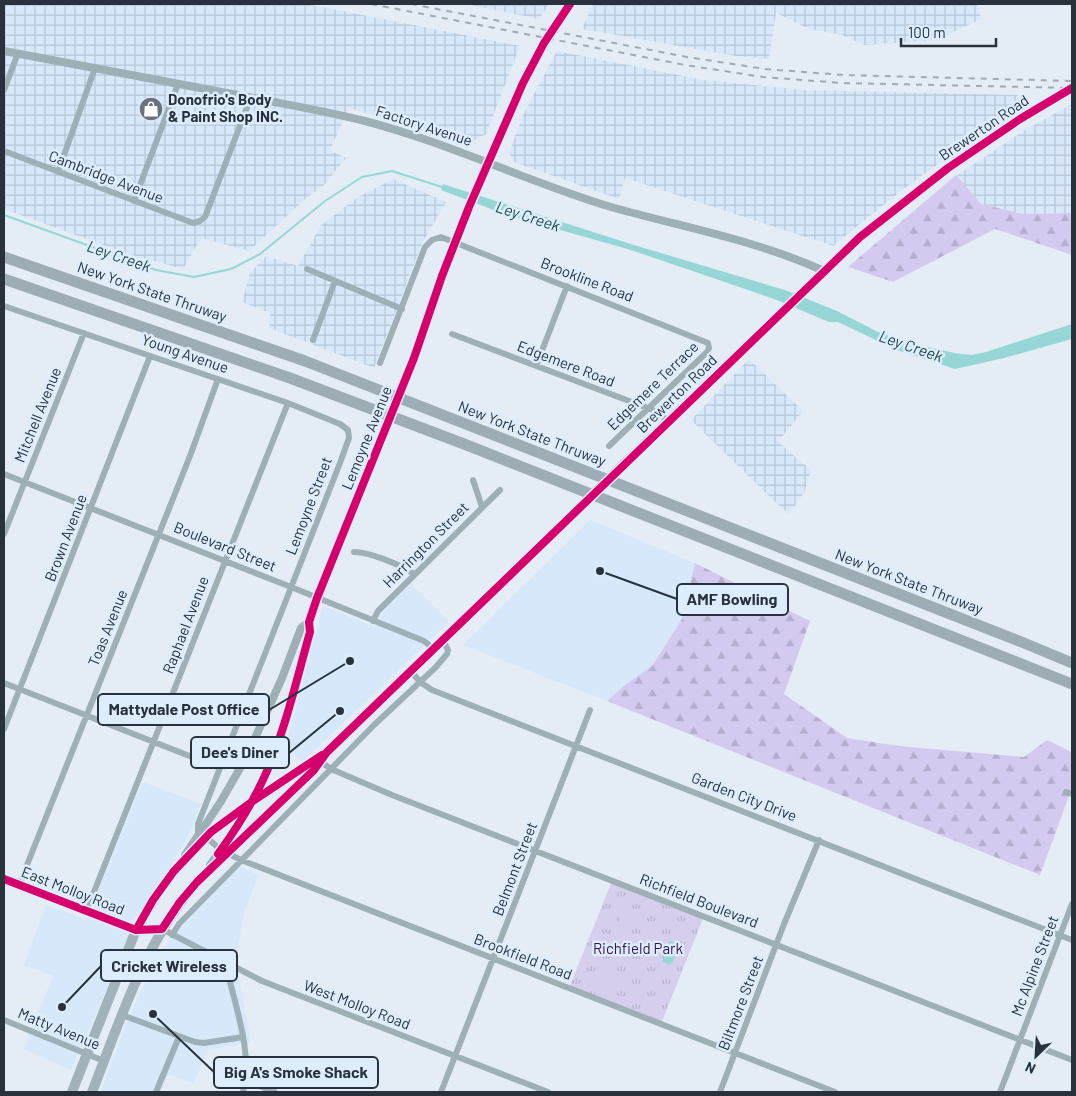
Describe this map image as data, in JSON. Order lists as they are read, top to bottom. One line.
{"streets":{"highway":["New York State Thruway"],"main road":["Brewerton Road"],"street":["Factory Avenue","Cambridge Avenue","Brookline Road","Young Avenue","Edgemere Road","Edgemere Terrace","Mitchell Avenue","Lemoyne Avenue","Lemoyne Street","Brown Avenue","Harrington Street","Boulevard Street","Raphael Avenue","Toas Avenue","Garden City Drive","Belmont Street","East Molloy Road","Richfield Boulevard","Brookfield Road","Mc Alpine Street","Biltmore Street","West Molloy Road","Matty Avenue"]},"crossings":[["Factory Avenue","Brewerton Road"],["Factory Avenue","Cambridge Avenue"],["Factory Avenue","Lemoyne Avenue"],["Brewerton Road","Edgemere Road"],["Brewerton Road","Lemoyne Avenue"],["Brewerton Road","Lemoyne Street"],["Brewerton Road","Boulevard Street"],["Brewerton Road","Garden City Drive"],["Brewerton Road","East Molloy Road"],["Brewerton Road","Richfield Boulevard"],["Brewerton Road","Brookfield Road"],["Brewerton Road","West Molloy Road"],["Brewerton Road","Matty Avenue"],["Brookline Road","Edgemere Terrace"],["Brookline Road","Lemoyne Avenue"],["Young Avenue","Mitchell Avenue"],["Young Avenue","Lemoyne Street"],["Young Avenue","Brown Avenue"],["Young Avenue","Raphael Avenue"],["Young Avenue","Toas Avenue"],["Edgemere Road","Edgemere Terrace"],["Mitchell Avenue","Boulevard Street"],["Lemoyne Avenue","Lemoyne Street"],["Lemoyne Avenue","Boulevard Street"],["Lemoyne Avenue","Brookfield Road"],["Lemoyne Street","Boulevard Street"],["Lemoyne Street","Brookfield Road"],["Brown Avenue","Boulevard Street"],["Harrington Street","Boulevard Street"],["Boulevard Street","Raphael Avenue"],["Boulevard Street","Toas Avenue"],["Raphael Avenue","East Molloy Road"],["Toas Avenue","East Molloy Road"],["Garden City Drive","Belmont Street"],["Garden City Drive","Mc Alpine Street"],["Garden City Drive","Biltmore Street"],["Belmont Street","Richfield Boulevard"],["Belmont Street","Brookfield Road"],["Belmont Street","West Molloy Road"],["East Molloy Road","West Molloy Road"],["Richfield Boulevard","Mc Alpine Street"],["Richfield Boulevard","Biltmore Street"],["Brookfield Road","Biltmore Street"]],"water":["Ley Creek"],"parks":["Richfield Park"],"places":{"shop":["Donofrio's Body & Paint Shop INC."],"other":["AMF Bowling","Mattydale Post Office","Dee's Diner","Cricket Wireless","Big A's Smoke Shack"]},"scale_bar":"100 m","north":"bottom left"}
